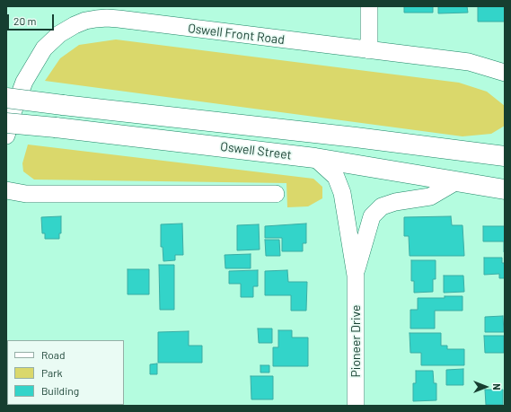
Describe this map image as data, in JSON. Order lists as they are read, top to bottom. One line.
{"streets":{"main road":["Oswell Street"],"street":["Oswell Front Road","Pioneer Drive"]},"crossings":[["Oswell Front Road","Oswell Street"],["Oswell Street","Pioneer Drive"]],"legend":["Road","Park","Building"],"scale_bar":"20 m","north":"right"}
